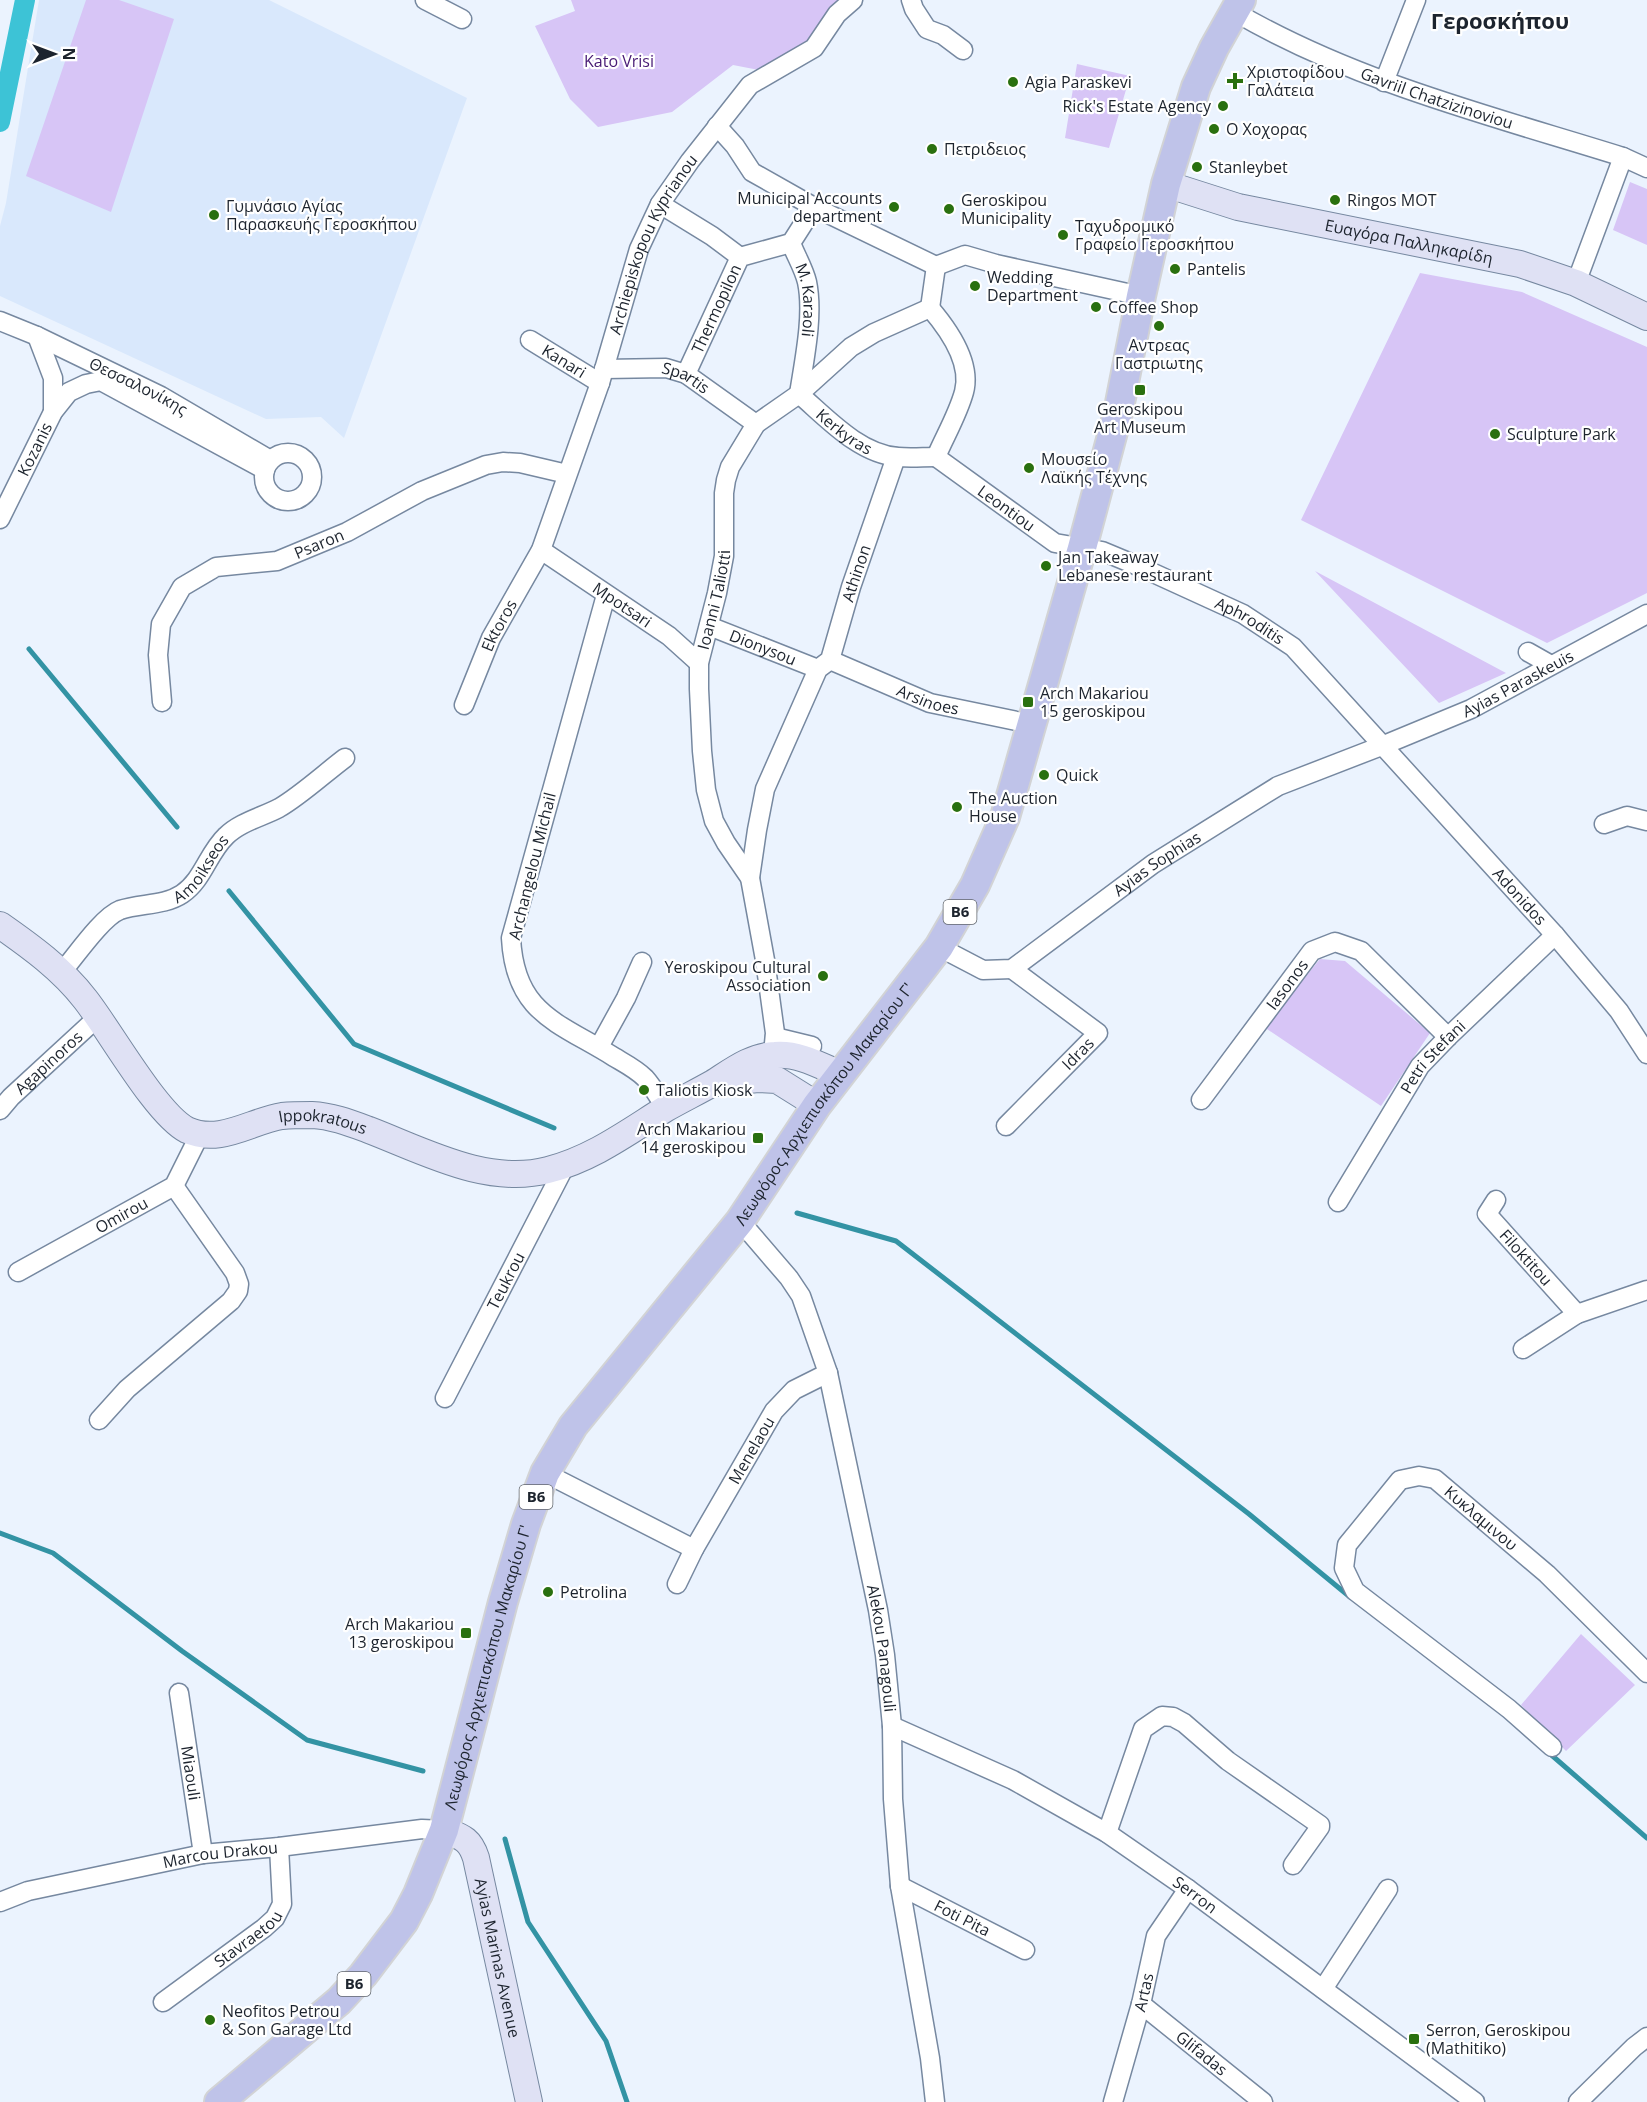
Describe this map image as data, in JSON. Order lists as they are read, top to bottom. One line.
{"streets":{"main road":["B6","Λεωφόρος Αρχιεπισκόπου Μακαρίου Γ'"],"street":["Gavriil Chatzizinoviou","Ευαγόρα Παλληκαρίδη","Archiepiskopou Kyprianou","M. Karaoli","Thermopilon","Kanari","Spartis","Θεσσαλονίκης","Kerkyras","Kozanis","Leontiou","Psaron","Athinon","Ioanni Taliotti","Mpotsari","Aphroditis","Ektoros","Dionysou","Ayias Paraskeuis","Arsinoes","Ayias Sophias","Amoikseos","Archangelou Michail","Adonidos","Iasonos","Idras","Petri Stefani","Agapinoros","Ippokratous","Omirou","Filoktitou","Teukrou","Menelaou","Κυκλαμινου","Alekou Panagouli","Miaouli","Marcou Drakou","Serron","Foti Pita","Stavraetou","Ayias Marinas Avenue","Artas","Glifadas"]},"crossings":[["Gavriil Chatzizinoviou","Λεωφόρος Αρχιεπισκόπου Μακαρίου Γ'"],["Ευαγόρα Παλληκαρίδη","Λεωφόρος Αρχιεπισκόπου Μακαρίου Γ'"],["Archiepiskopou Kyprianou","Kanari"],["Archiepiskopou Kyprianou","Spartis"],["Archiepiskopou Kyprianou","Psaron"],["Archiepiskopou Kyprianou","Mpotsari"],["Archiepiskopou Kyprianou","Ektoros"],["M. Karaoli","Thermopilon"],["M. Karaoli","Kerkyras"],["M. Karaoli","Ioanni Taliotti"],["Thermopilon","Spartis"],["Kanari","Spartis"],["Spartis","Ioanni Taliotti"],["Θεσσαλονίκης","Kozanis"],["Kerkyras","Athinon"],["Kerkyras","Ioanni Taliotti"],["Leontiou","Aphroditis"],["Leontiou","Λεωφόρος Αρχιεπισκόπου Μακαρίου Γ'"],["Athinon","Ioanni Taliotti"],["Athinon","Dionysou"],["Athinon","Arsinoes"],["Ioanni Taliotti","Mpotsari"],["Ioanni Taliotti","Dionysou"],["Ioanni Taliotti","Ippokratous"],["Mpotsari","Ektoros"],["Mpotsari","Archangelou Michail"],["Aphroditis","Ayias Paraskeuis"],["Aphroditis","Ayias Sophias"],["Aphroditis","Adonidos"],["Aphroditis","Λεωφόρος Αρχιεπισκόπου Μακαρίου Γ'"],["Dionysou","Arsinoes"],["Ayias Paraskeuis","Ayias Sophias"],["Ayias Paraskeuis","Adonidos"],["Arsinoes","Λεωφόρος Αρχιεπισκόπου Μακαρίου Γ'"],["Ayias Sophias","Adonidos"],["Ayias Sophias","Idras"],["Archangelou Michail","Ippokratous"],["Adonidos","Petri Stefani"],["Iasonos","Petri Stefani"],["Λεωφόρος Αρχιεπισκόπου Μακαρίου Γ'","Ippokratous"],["Λεωφόρος Αρχιεπισκόπου Μακαρίου Γ'","Alekou Panagouli"],["Λεωφόρος Αρχιεπισκόπου Μακαρίου Γ'","Marcou Drakou"],["Λεωφόρος Αρχιεπισκόπου Μακαρίου Γ'","Ayias Marinas Avenue"],["Ippokratous","Teukrou"],["Menelaou","Alekou Panagouli"],["Alekou Panagouli","Serron"],["Alekou Panagouli","Foti Pita"],["Miaouli","Marcou Drakou"],["Marcou Drakou","Stavraetou"],["Marcou Drakou","Ayias Marinas Avenue"],["Serron","Artas"],["Artas","Glifadas"]],"districts":["Γεροσκήπου"],"parks":["Kato Vrisi"],"places":{"health":["Χριστοφίδου Γαλάτεια"],"other":["Agia Paraskevi","Rick's Estate Agency","Ο Χοχορας","Πετριδειος","Stanleybet","Ringos MOT","Municipal Accounts department","Geroskipou Municipality","Γυμνάσιο Αγίας Παρασκευής Γεροσκήπου","Ταχυδρομικό Γραφείο Γεροσκήπου","Pantelis","Wedding Department","Coffee Shop","Αντρεας Γαστριωτης","Sculpture Park","Μουσείο Λαϊκής Τέχνης","Jan Takeaway Lebanese restaurant","Quick","The Auction House","Yeroskipou Cultural Association","Taliotis Kiosk","Petrolina","Neofitos Petrou & Son Garage Ltd"],"transit":["Geroskipou Art Museum","Arch Makariou 15 geroskipou","Arch Makariou 14 geroskipou","Arch Makariou 13 geroskipou","Serron, Geroskipou (Mathitiko)"]},"north":"right"}
